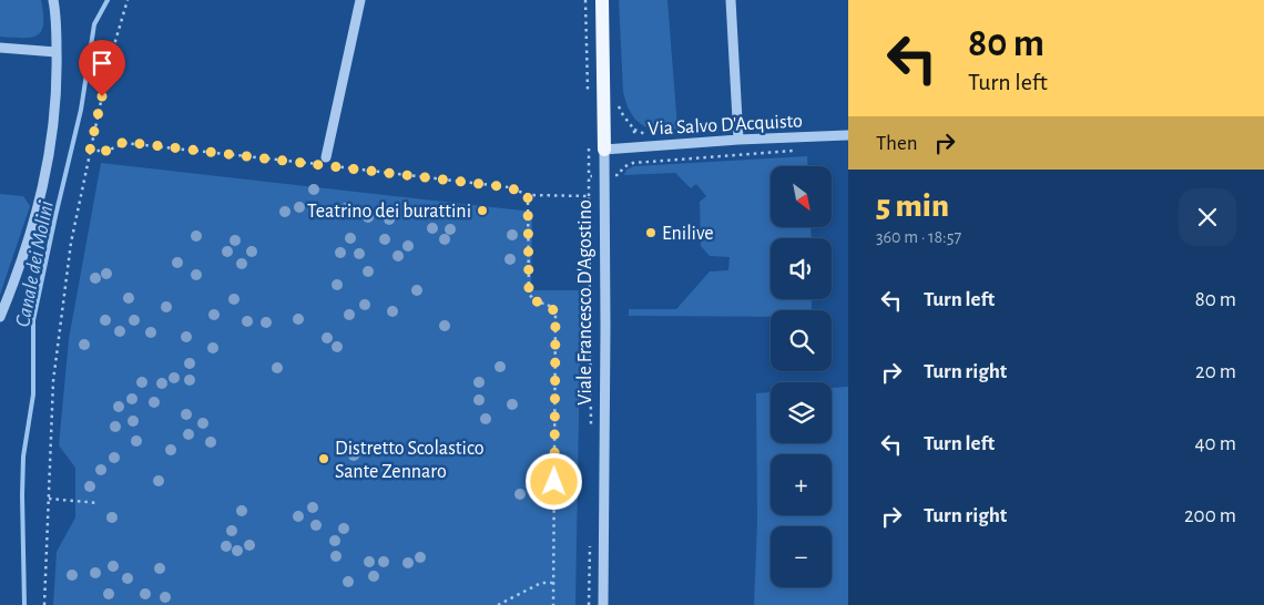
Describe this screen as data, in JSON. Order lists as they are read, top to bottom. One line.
{"streets":{"main road":["Viale Francesco D'Agostino"],"street":["Via Salvo D'Acquisto"]},"crossings":[["Via Salvo D'Acquisto","Viale Francesco D'Agostino"]],"water":["Canale dei Molini"],"places":["Teatrino dei burattini","Enilive","Distretto Scolastico Sante Zennaro"],"north":"bottom right","page":{"turn":["80 m","Turn left"],"then":"Then","map_buttons":["+","−"],"heading":["5 min","360 m · 18:57"],"list":[{"name":"Turn left","value":"80 m"},{"name":"Turn right","value":"20 m"},{"name":"Turn left","value":"40 m"},{"name":"Turn right","value":"200 m"}]}}
